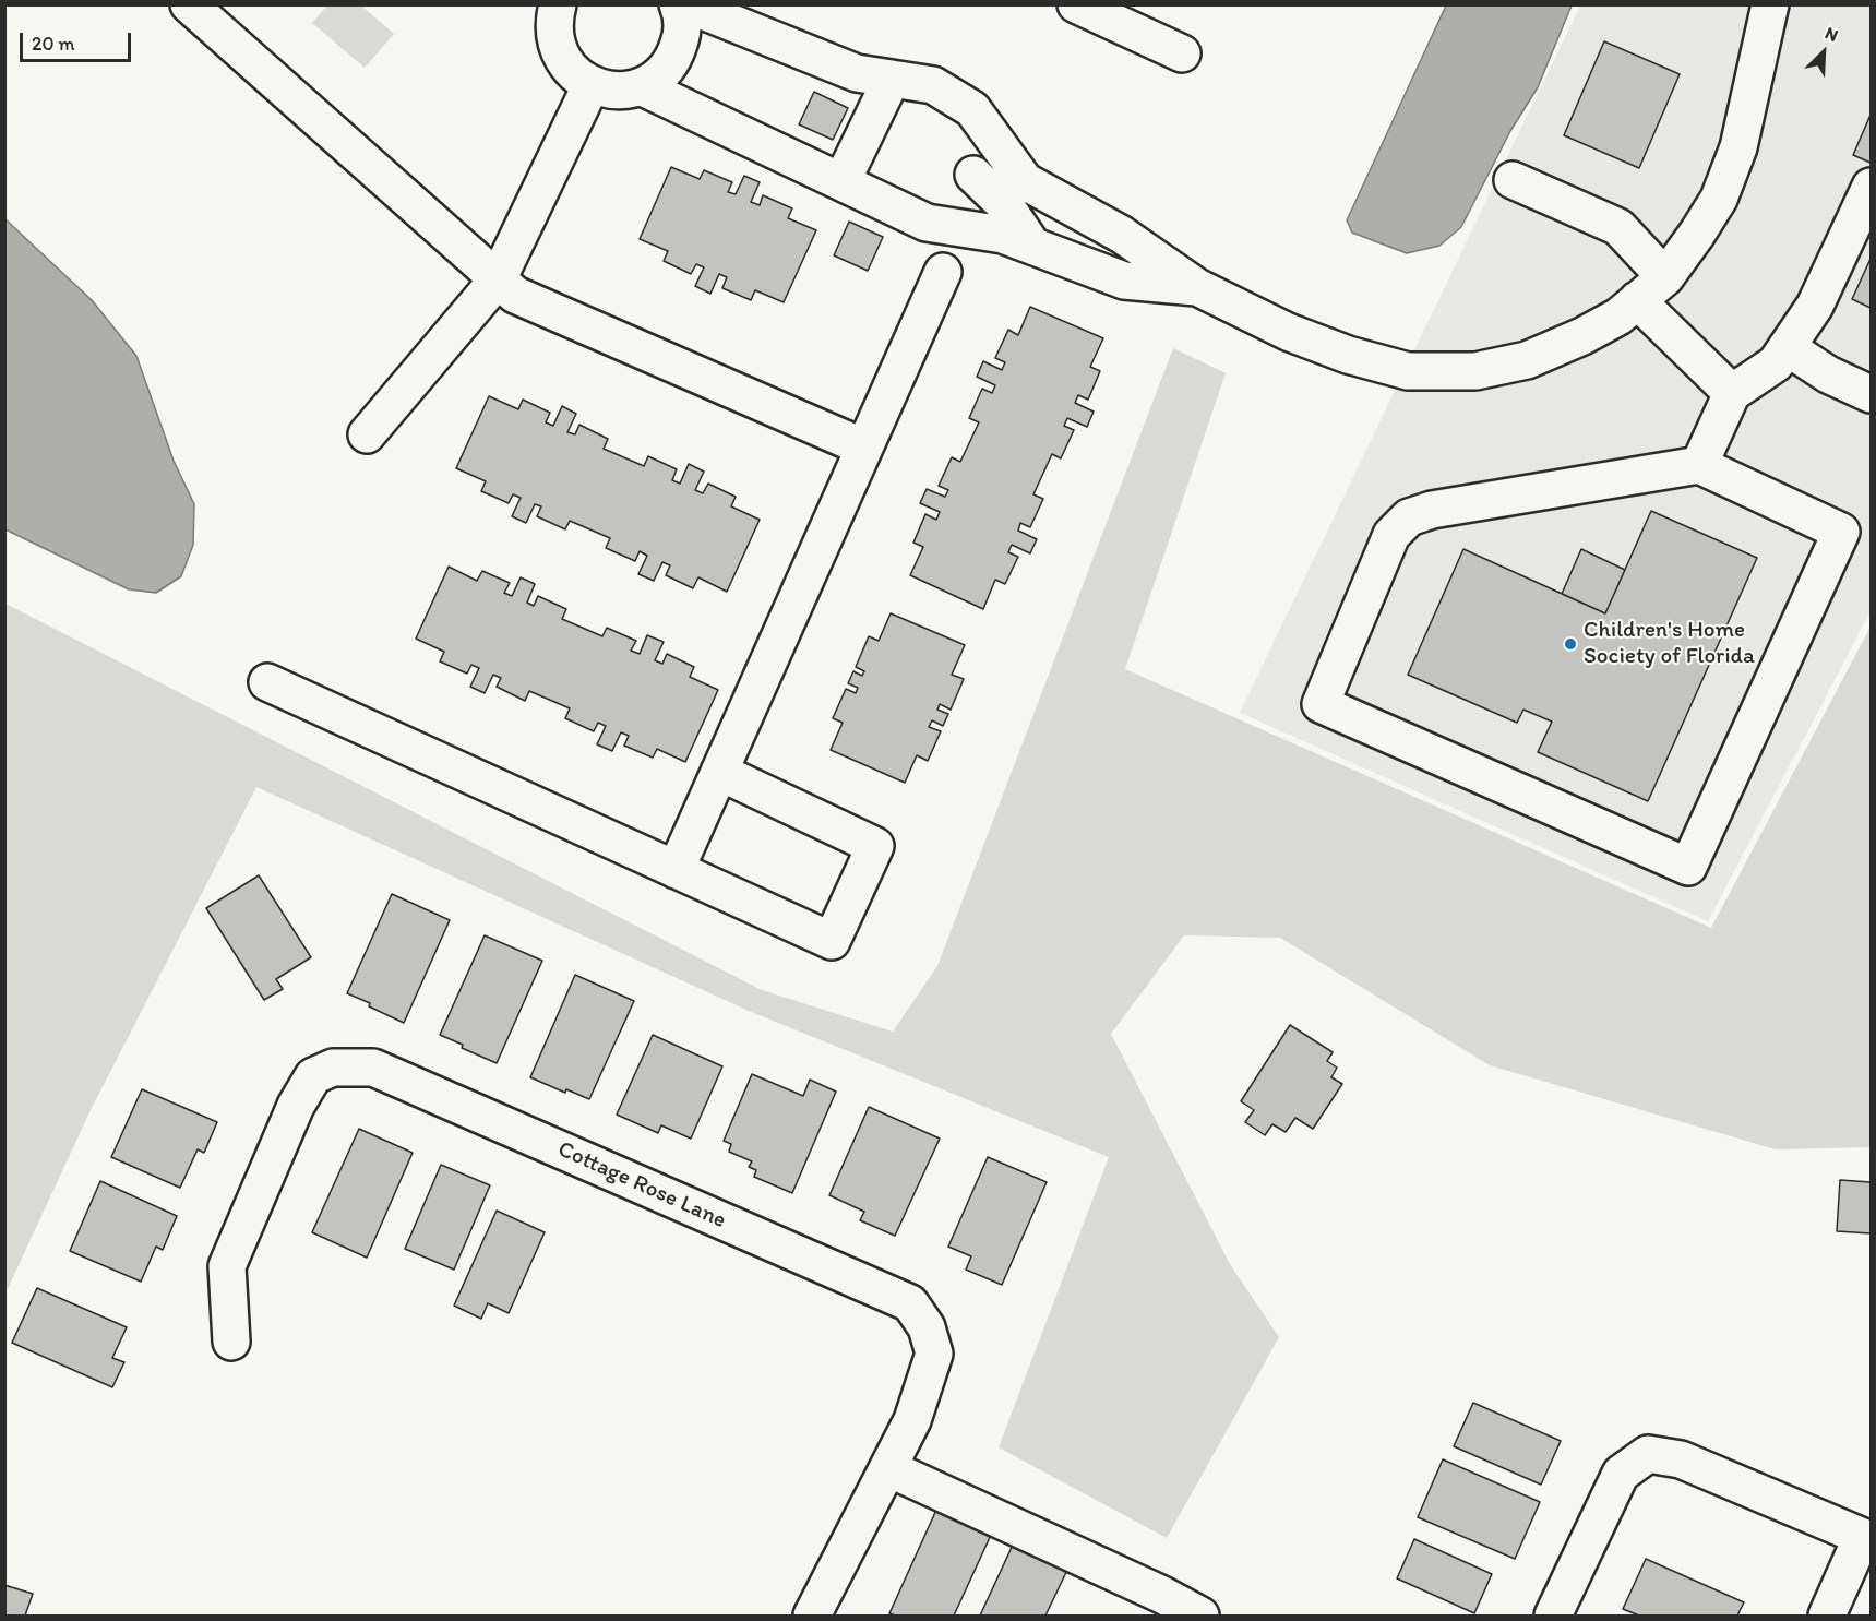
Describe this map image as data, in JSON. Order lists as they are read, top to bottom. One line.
{"streets":{"street":["Cottage Rose Lane"]},"places":["Children's Home Society of Florida"],"scale_bar":"20 m","north":"top right"}
